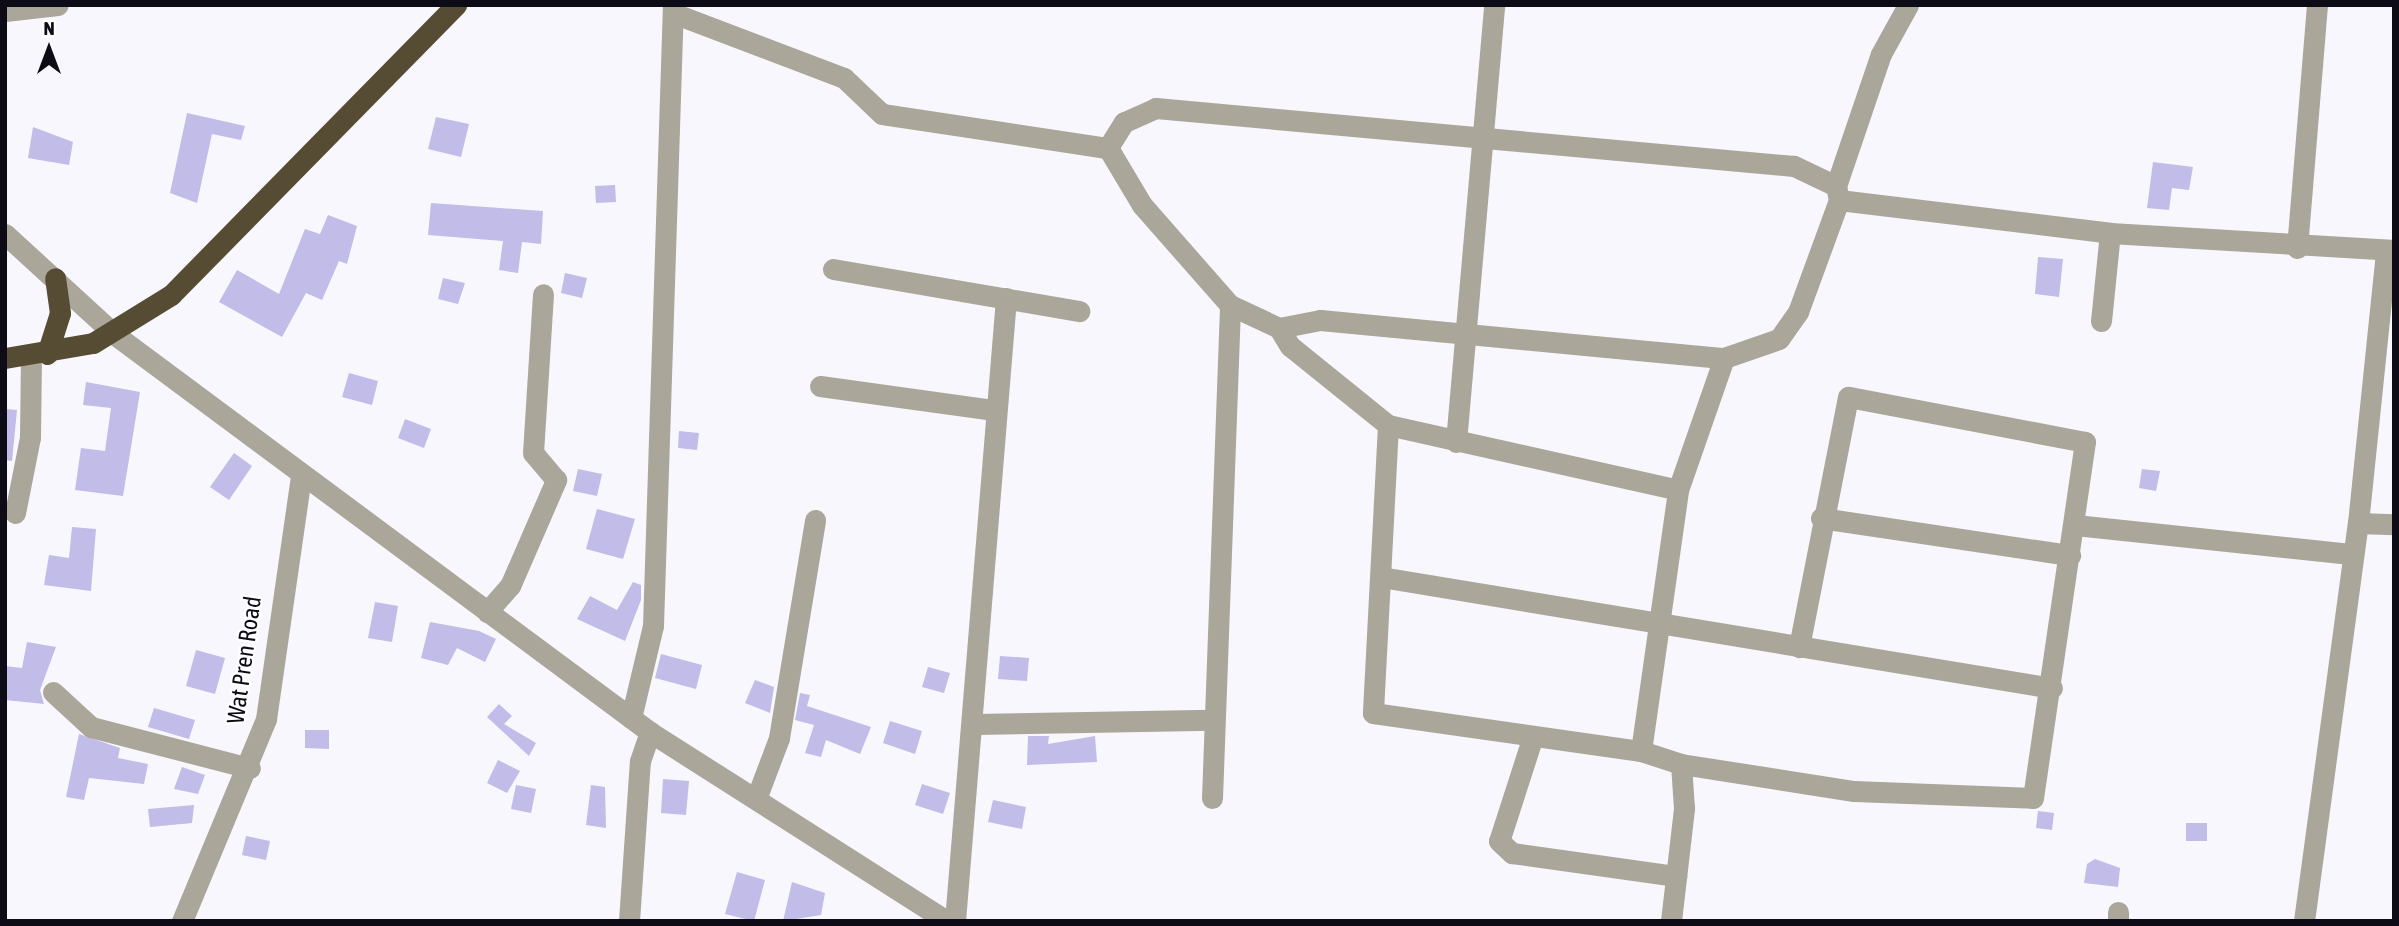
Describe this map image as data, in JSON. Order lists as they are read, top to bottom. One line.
{"streets":{"street":["Wat Pren Road"]},"north":"top"}
